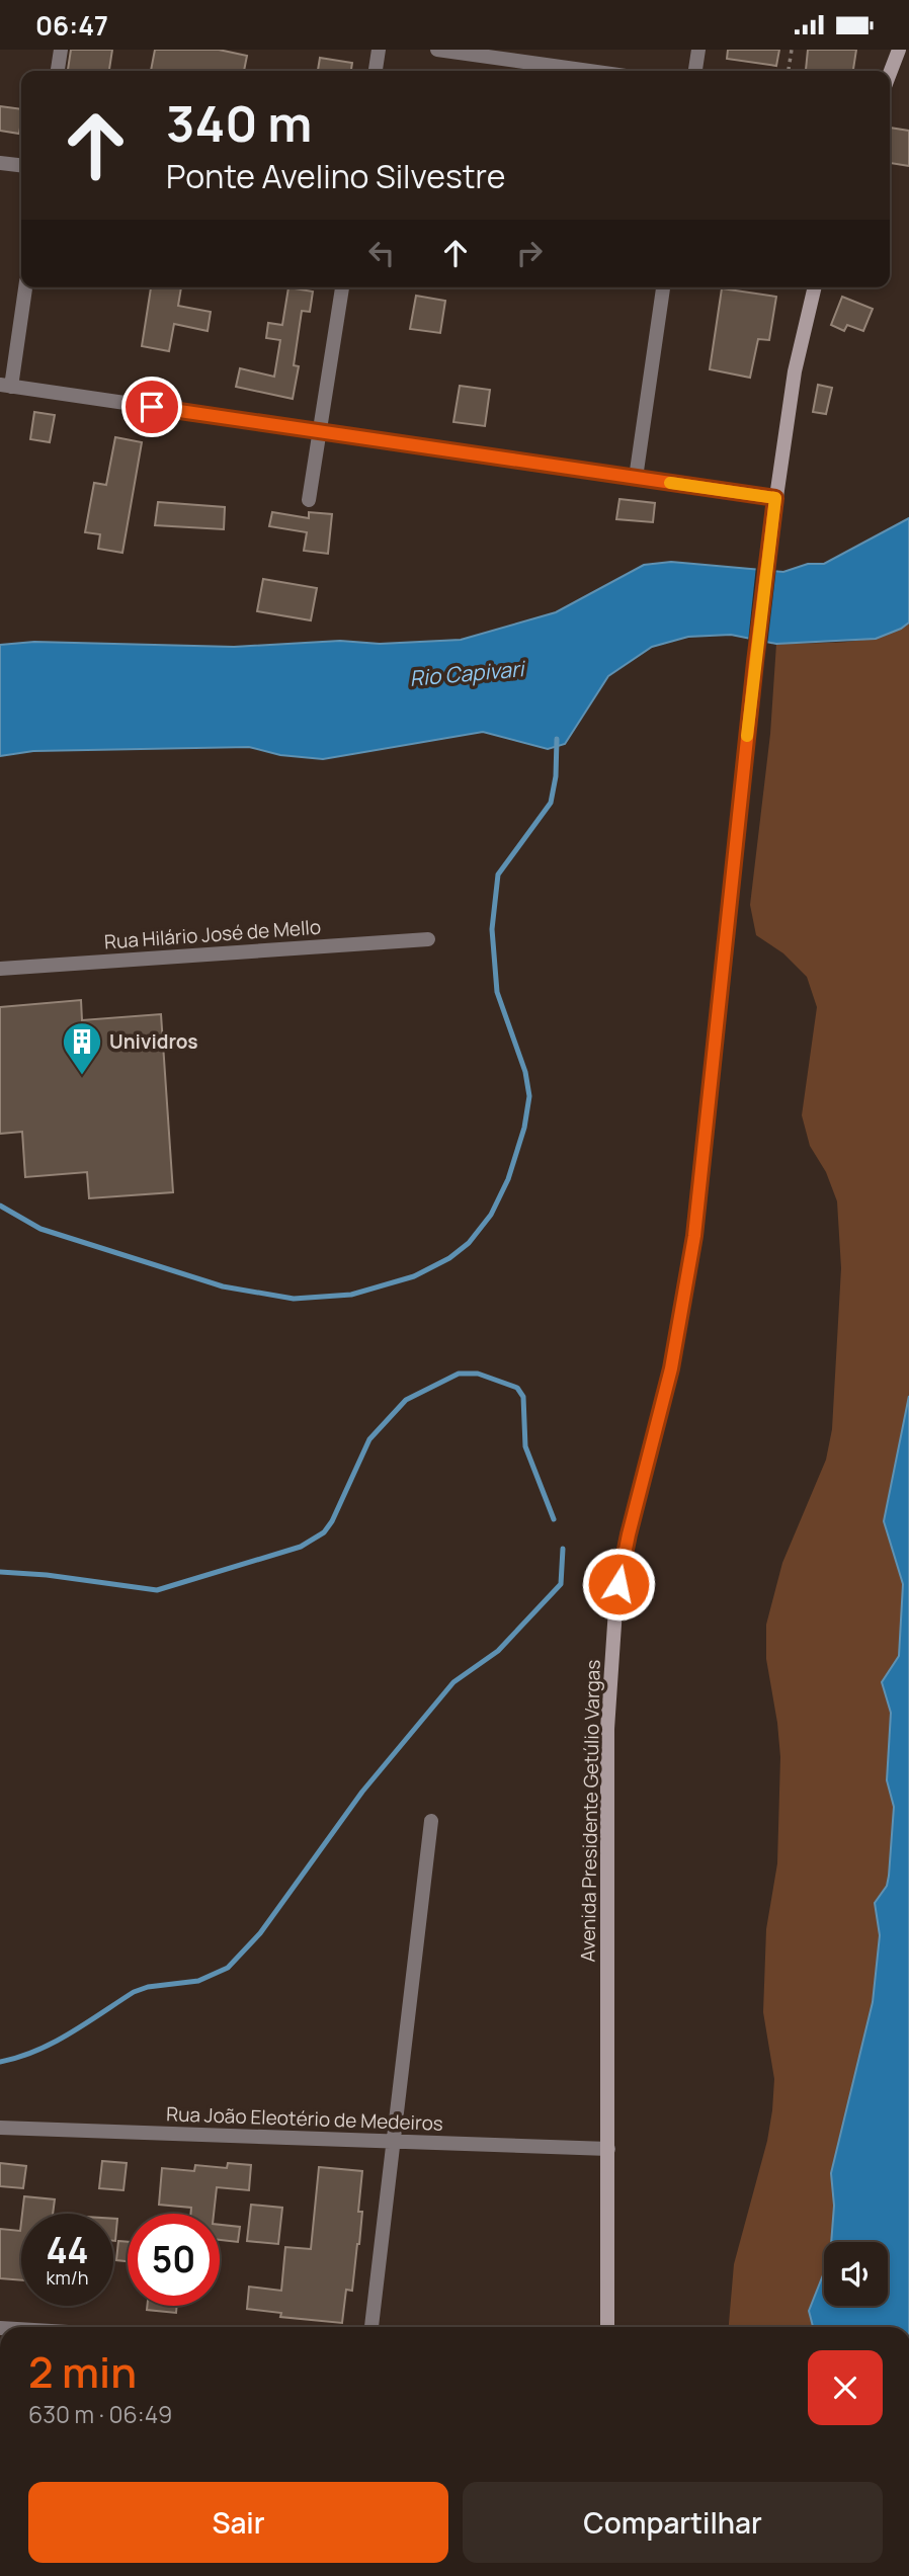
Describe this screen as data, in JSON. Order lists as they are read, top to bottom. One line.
{"streets":{"main road":["Avenida Presidente Getúlio Vargas"],"street":["Rua Hilário José de Mello","Rua João Eleotério de Medeiros"]},"crossings":[["Avenida Presidente Getúlio Vargas","Rua João Eleotério de Medeiros"]],"water":["Rio Capivari"],"places":{"building":["Unividros"]},"page":{"status":"06:47","turn":["340 m","Ponte Avelino Silvestre"],"speed":"44 km/h","limit":"50","heading":["2 min","630 m · 06:49"],"buttons":["Sair","Compartilhar"]}}
